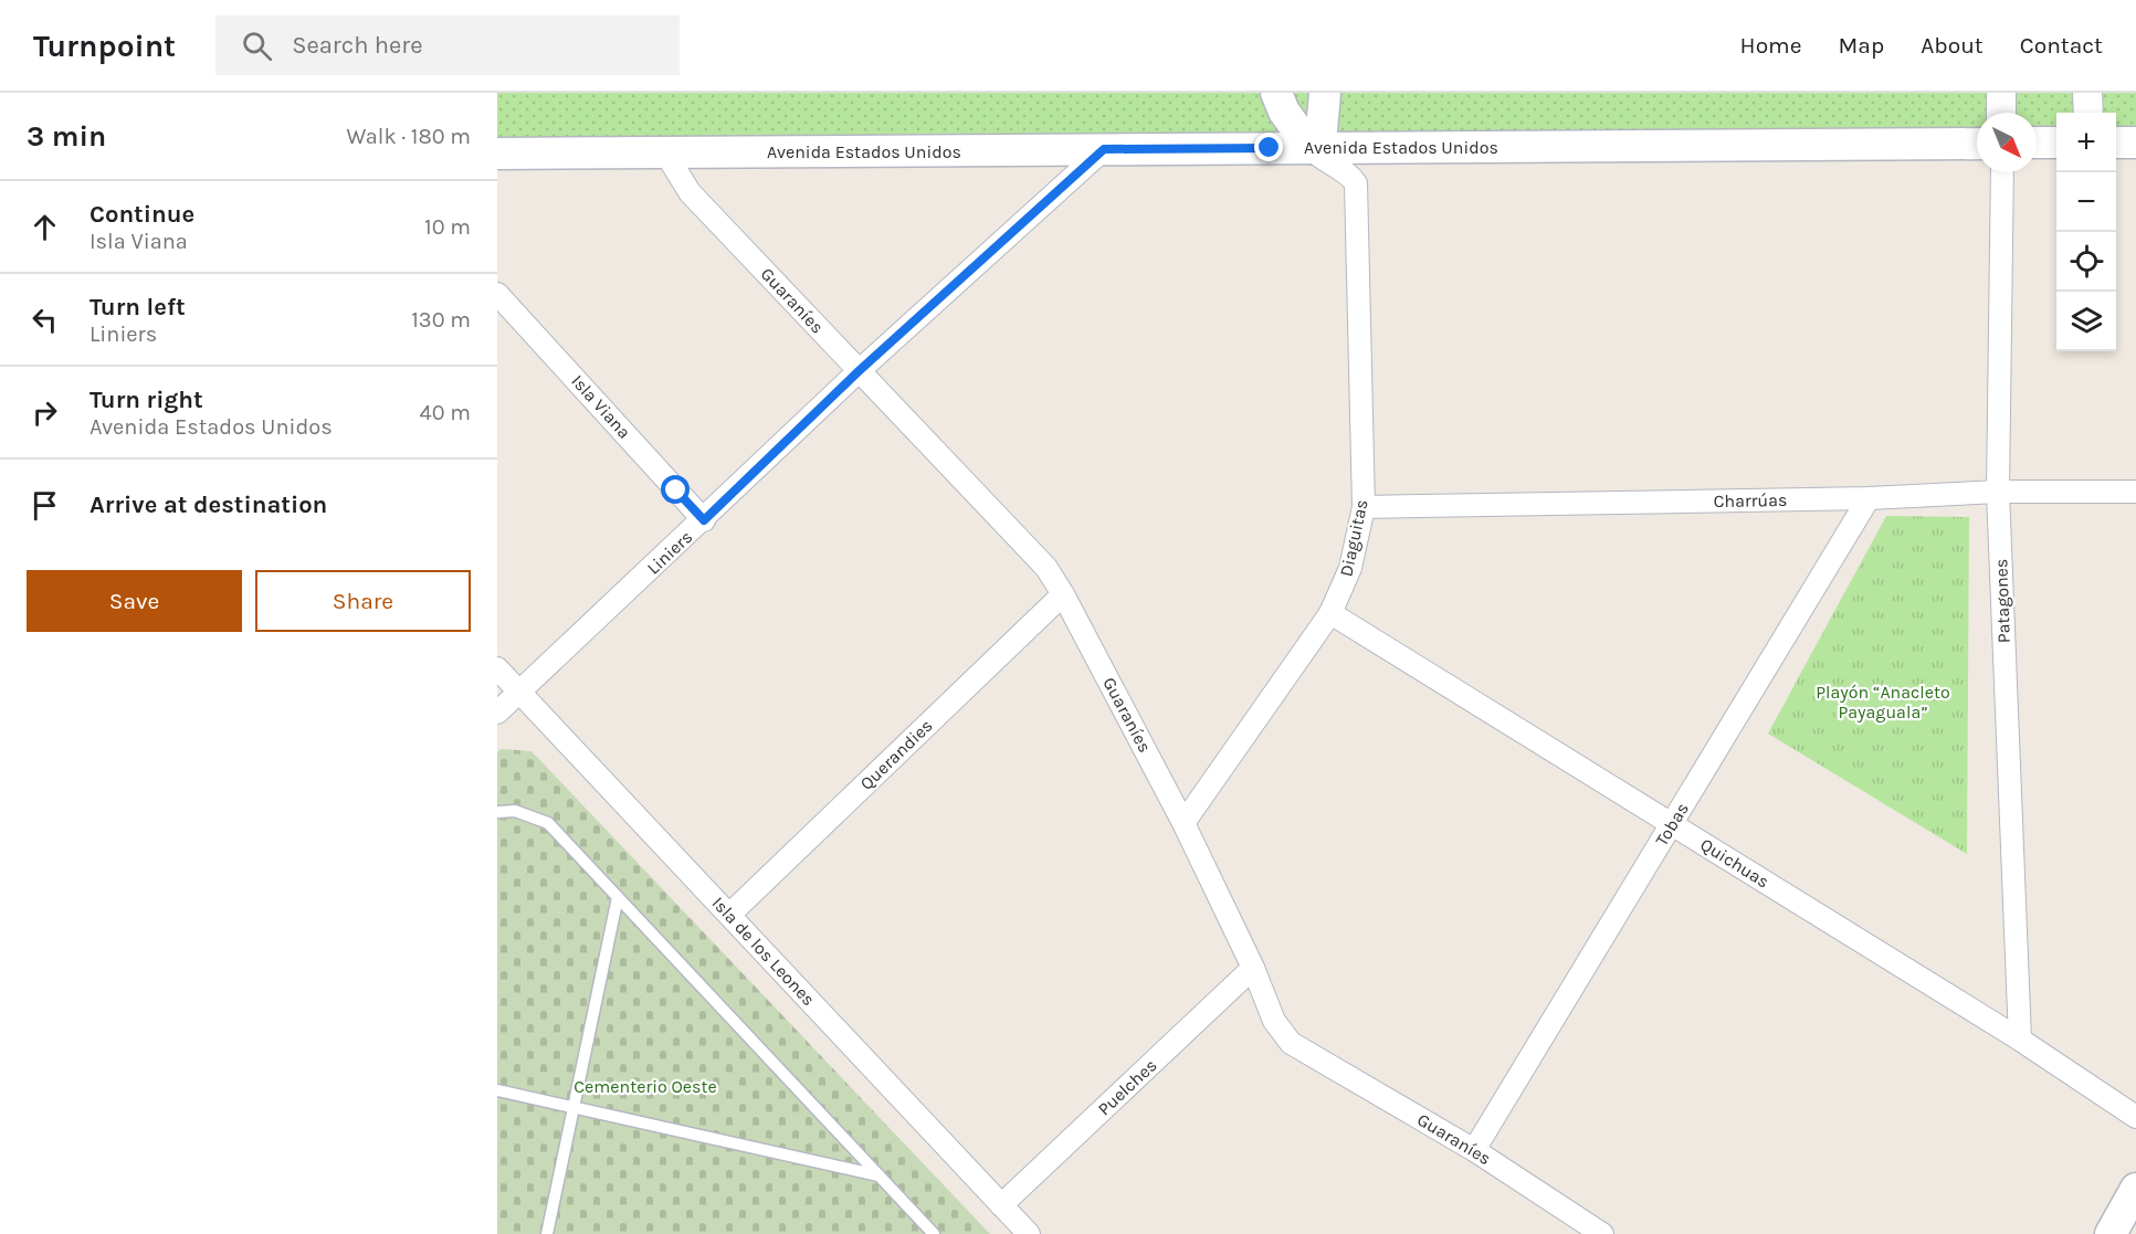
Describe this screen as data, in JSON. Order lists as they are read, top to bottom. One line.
{"streets":{"main road":["Avenida Estados Unidos"],"street":["Guaraníes","Isla Viana","Charrúas","Diaguitas","Liniers","Patagones","Querandies","Tobas","Quichuas","Isla de los Leones","Puelches"]},"crossings":[["Avenida Estados Unidos","Guaraníes"],["Avenida Estados Unidos","Diaguitas"],["Avenida Estados Unidos","Liniers"],["Guaraníes","Diaguitas"],["Guaraníes","Liniers"],["Guaraníes","Querandies"],["Guaraníes","Tobas"],["Guaraníes","Puelches"],["Isla Viana","Liniers"],["Charrúas","Diaguitas"],["Charrúas","Patagones"],["Charrúas","Tobas"],["Diaguitas","Quichuas"],["Liniers","Isla de los Leones"],["Patagones","Quichuas"],["Querandies","Isla de los Leones"],["Tobas","Quichuas"],["Isla de los Leones","Puelches"]],"parks":["Playón “Anacleto Payaguala”","Cementerio Oeste"],"north":"bottom right","page":{"header":"Turnpoint","search":"Search here","nav":["Home","Map","About","Contact"],"heading":["3 min","Walk · 180 m"],"map_buttons":["+","−"],"list":[["Continue","Isla Viana","10 m"],["Turn left","Liniers","130 m"],["Turn right","Avenida Estados Unidos","40 m"],"Arrive at destination"],"buttons":["Save","Share"]}}
